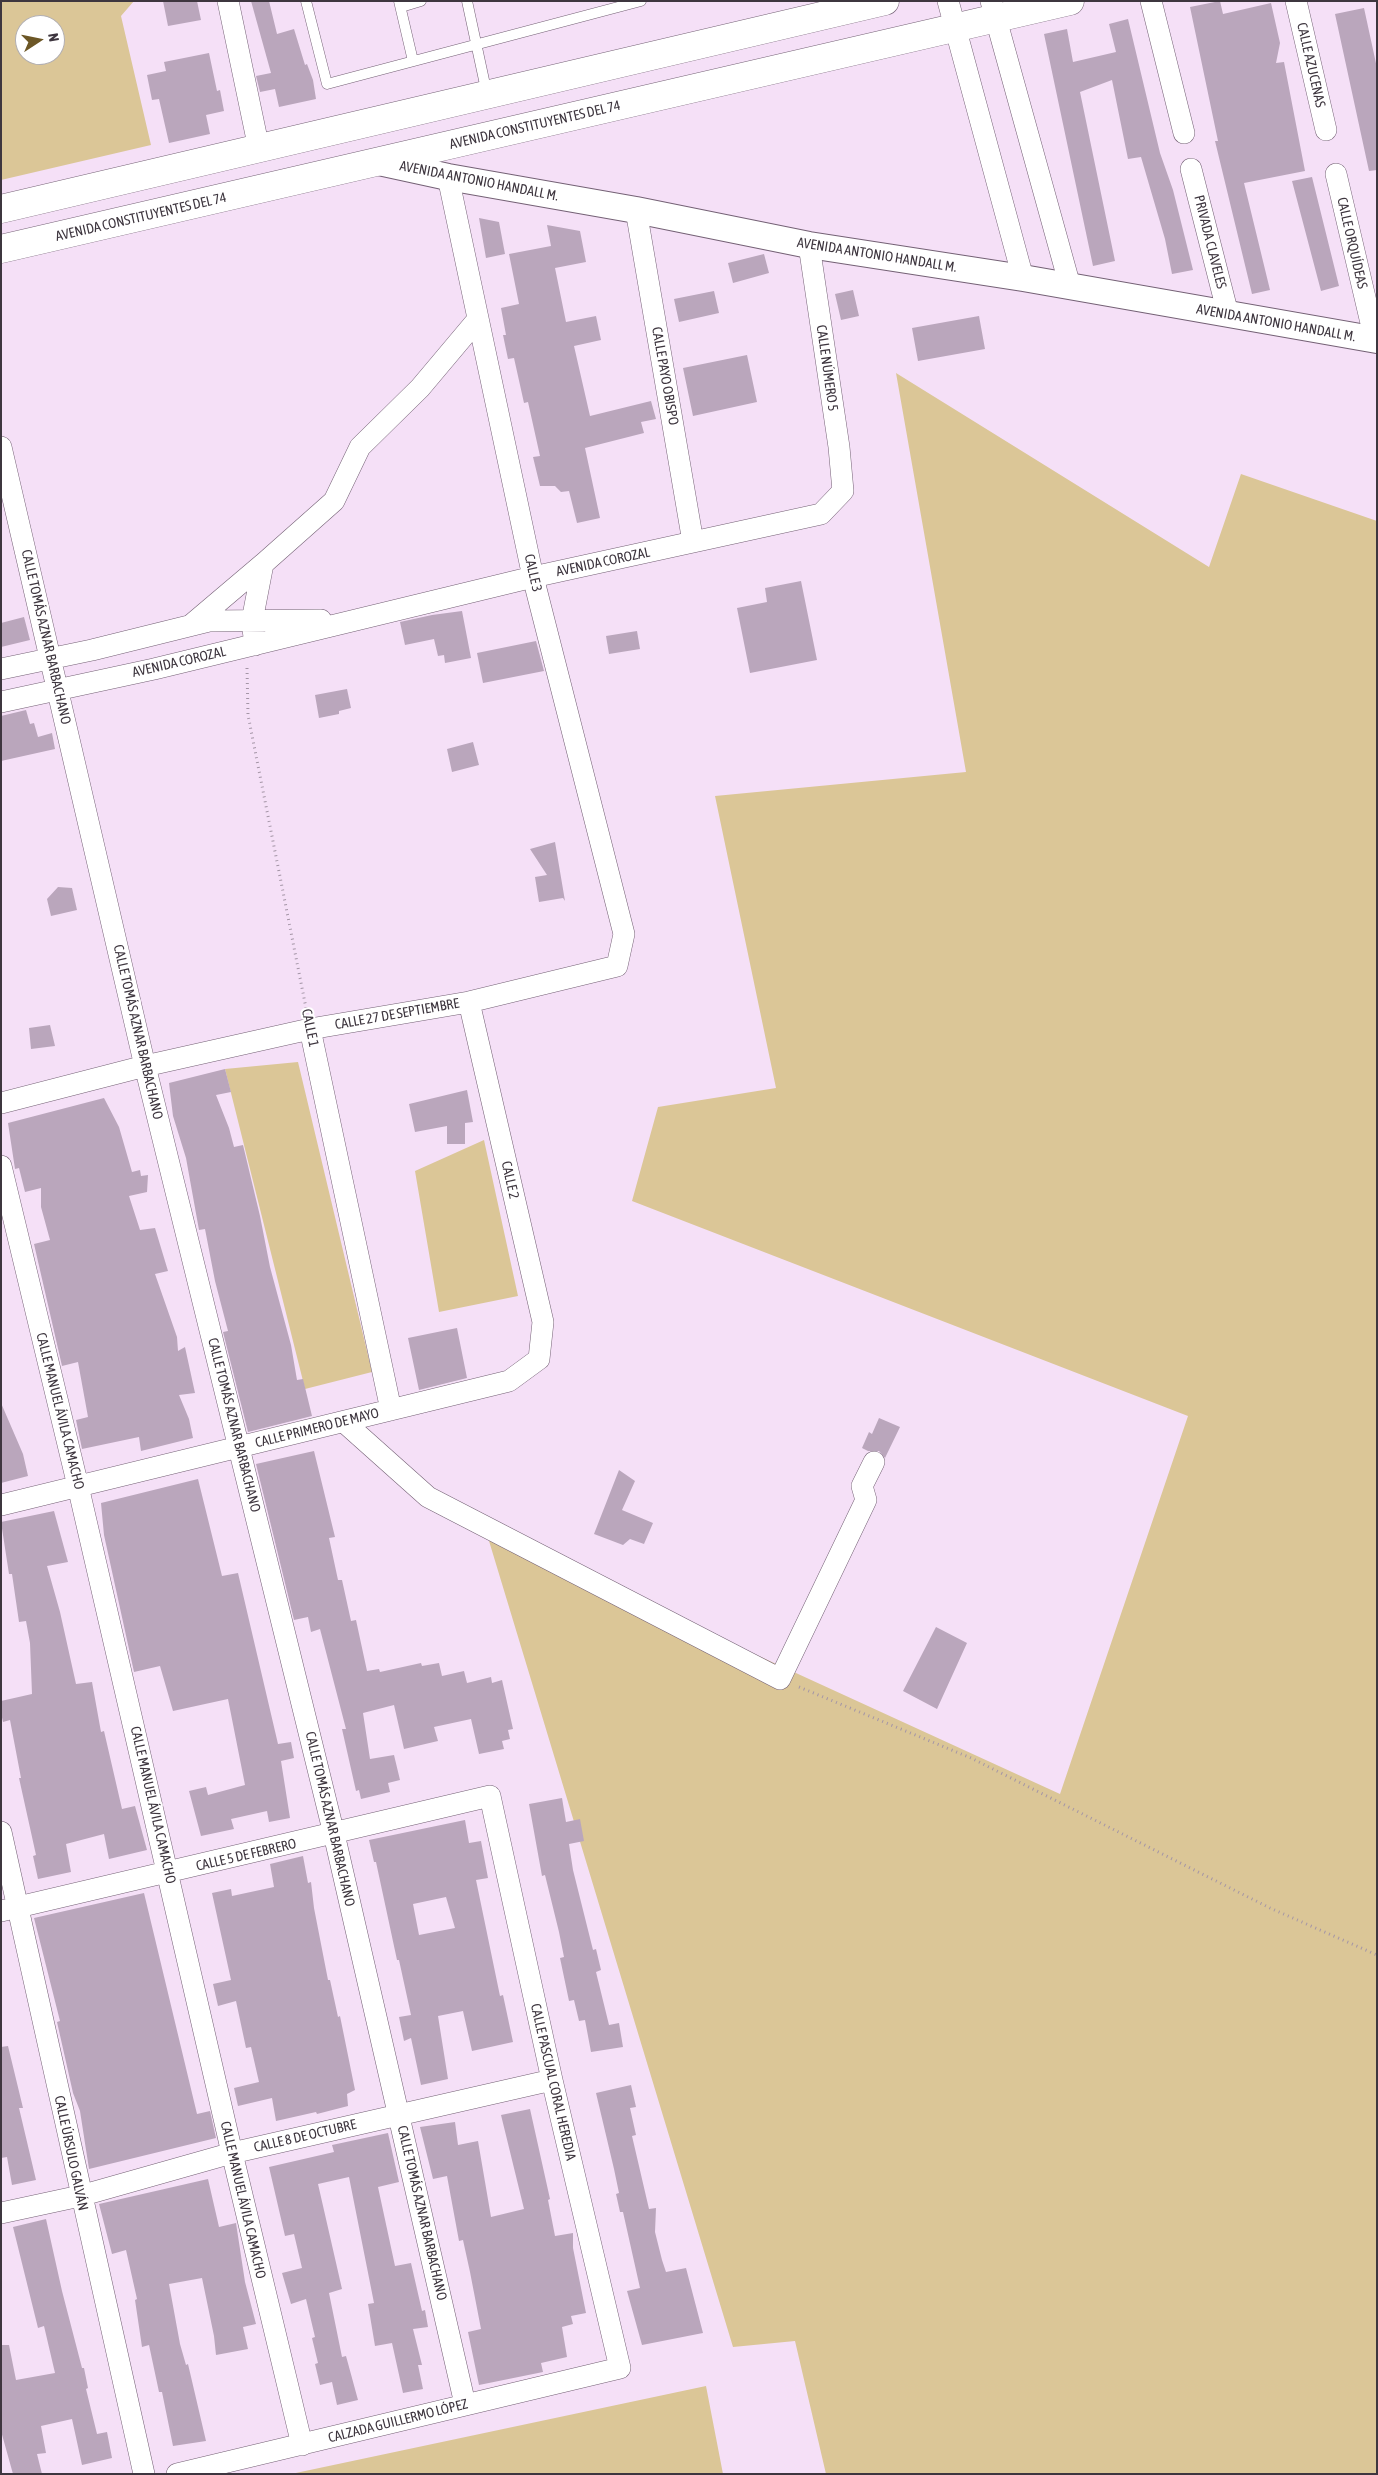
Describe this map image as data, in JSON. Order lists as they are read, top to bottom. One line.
{"streets":{"main road":["AVENIDA CONSTITUYENTES DEL 74"],"street":["CALLE AZUCENAS","AVENIDA ANTONIO HANDALL M.","PRIVADA CLAVELES","CALLE ORQUÍDEAS","CALLE NÚMERO 5","CALLE PAYO OBISPO","AVENIDA COROZAL","CALLE 3","CALLE TOMÁS AZNAR BARBACHANO","CALLE 27 DE SEPTIEMBRE","CALLE 1","CALLE 2","CALLE MANUEL ÁVILA CAMACHO","CALLE PRIMERO DE MAYO","CALLE 5 DE FEBRERO","CALLE PASCUAL CORAL HEREDIA","CALLE 8 DE OCTUBRE","CALLE ÚRSULO GALVÁN","CALZADA GUILLERMO LÓPEZ"]},"crossings":[["AVENIDA CONSTITUYENTES DEL 74","AVENIDA ANTONIO HANDALL M."],["AVENIDA ANTONIO HANDALL M.","PRIVADA CLAVELES"],["AVENIDA ANTONIO HANDALL M.","CALLE ORQUÍDEAS"],["AVENIDA ANTONIO HANDALL M.","CALLE NÚMERO 5"],["AVENIDA ANTONIO HANDALL M.","CALLE PAYO OBISPO"],["AVENIDA ANTONIO HANDALL M.","CALLE 3"],["CALLE NÚMERO 5","AVENIDA COROZAL"],["CALLE PAYO OBISPO","AVENIDA COROZAL"],["AVENIDA COROZAL","CALLE 3"],["AVENIDA COROZAL","CALLE TOMÁS AZNAR BARBACHANO"],["AVENIDA COROZAL","CALLE 1"],["CALLE 3","CALLE 27 DE SEPTIEMBRE"],["CALLE TOMÁS AZNAR BARBACHANO","CALLE 27 DE SEPTIEMBRE"],["CALLE TOMÁS AZNAR BARBACHANO","CALLE PRIMERO DE MAYO"],["CALLE TOMÁS AZNAR BARBACHANO","CALLE 5 DE FEBRERO"],["CALLE TOMÁS AZNAR BARBACHANO","CALLE 8 DE OCTUBRE"],["CALLE TOMÁS AZNAR BARBACHANO","CALZADA GUILLERMO LÓPEZ"],["CALLE 27 DE SEPTIEMBRE","CALLE 1"],["CALLE 27 DE SEPTIEMBRE","CALLE 2"],["CALLE 1","CALLE PRIMERO DE MAYO"],["CALLE 2","CALLE PRIMERO DE MAYO"],["CALLE MANUEL ÁVILA CAMACHO","CALLE PRIMERO DE MAYO"],["CALLE MANUEL ÁVILA CAMACHO","CALLE 5 DE FEBRERO"],["CALLE MANUEL ÁVILA CAMACHO","CALLE 8 DE OCTUBRE"],["CALLE MANUEL ÁVILA CAMACHO","CALZADA GUILLERMO LÓPEZ"],["CALLE 5 DE FEBRERO","CALLE PASCUAL CORAL HEREDIA"],["CALLE 5 DE FEBRERO","CALLE ÚRSULO GALVÁN"],["CALLE PASCUAL CORAL HEREDIA","CALLE 8 DE OCTUBRE"],["CALLE PASCUAL CORAL HEREDIA","CALZADA GUILLERMO LÓPEZ"],["CALLE 8 DE OCTUBRE","CALLE ÚRSULO GALVÁN"]],"north":"right"}
